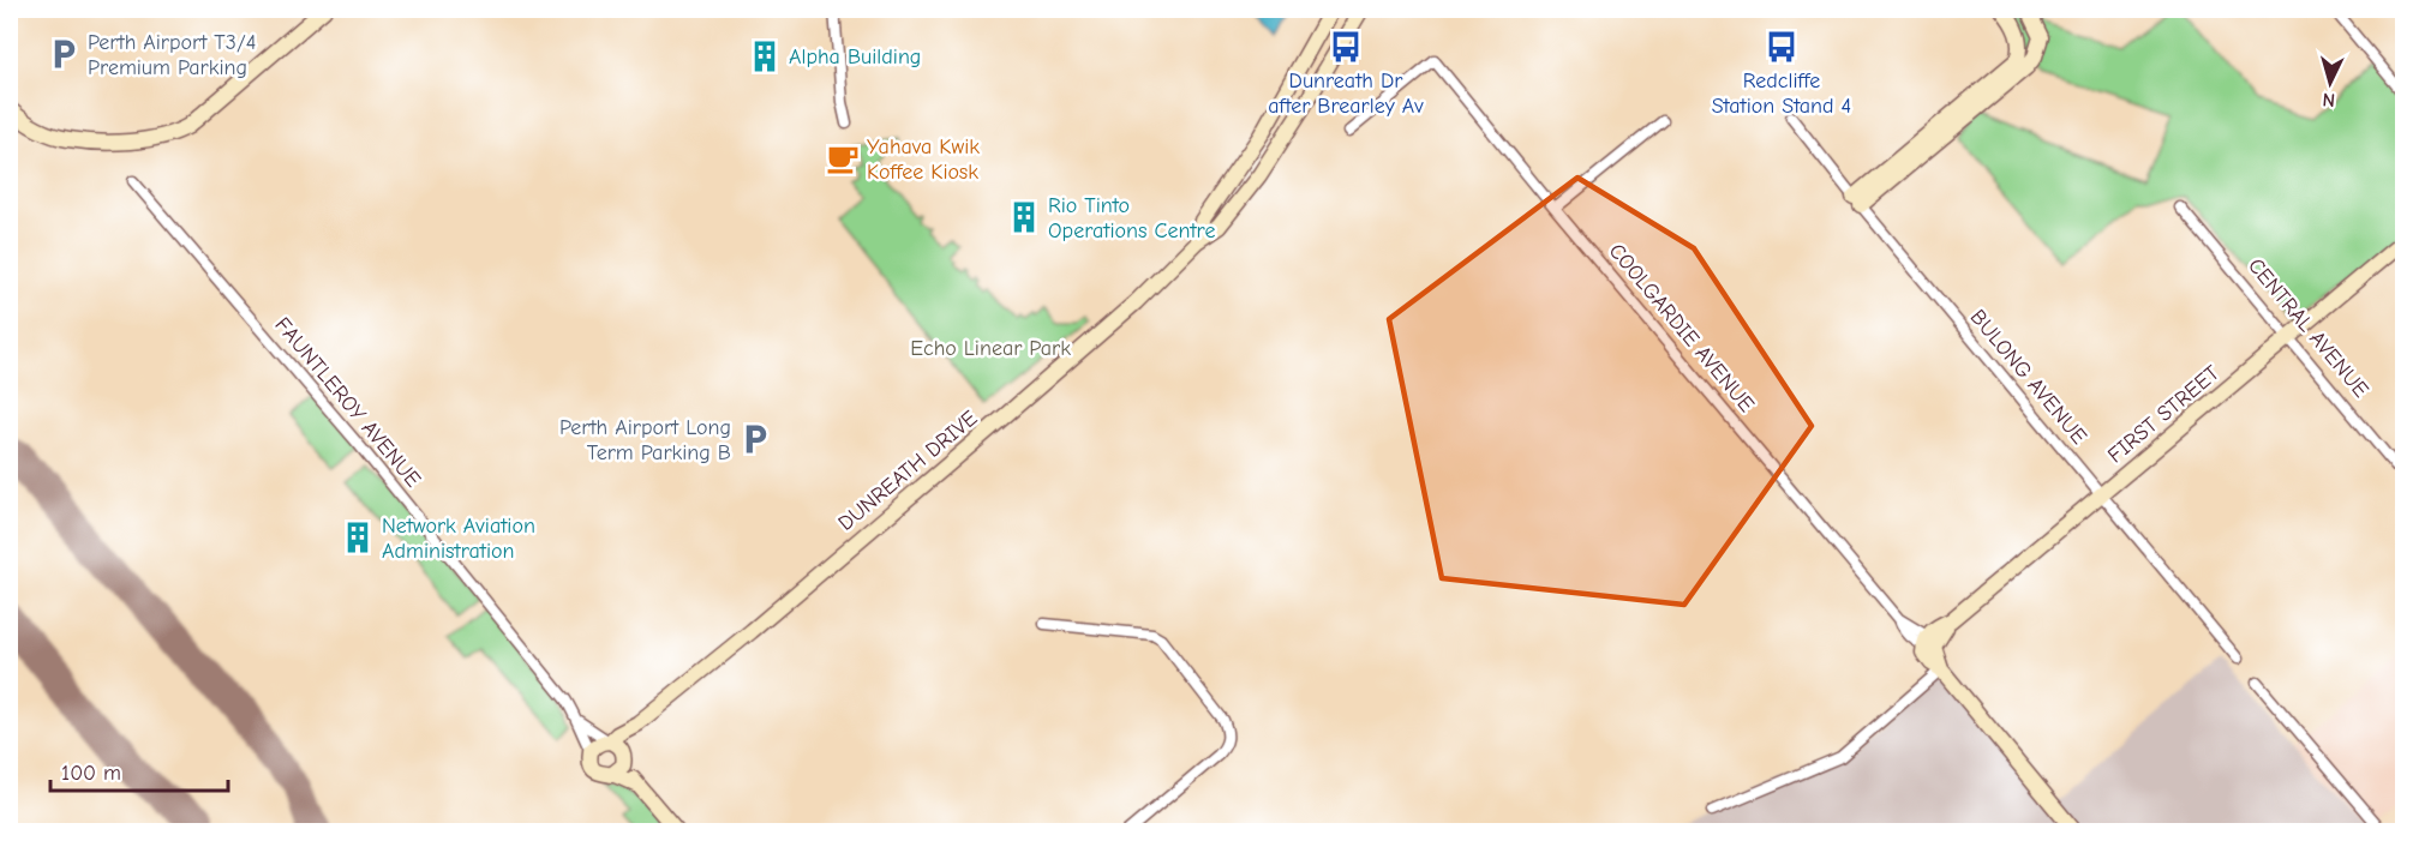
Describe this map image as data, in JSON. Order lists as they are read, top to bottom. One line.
{"streets":{"main road":["COOLGARDIE AVENUE","FIRST STREET","DUNREATH DRIVE"],"street":["CENTRAL AVENUE","BULONG AVENUE","FAUNTLEROY AVENUE"]},"crossings":[["COOLGARDIE AVENUE","FIRST STREET"],["CENTRAL AVENUE","FIRST STREET"],["BULONG AVENUE","FIRST STREET"],["FAUNTLEROY AVENUE","DUNREATH DRIVE"]],"parks":["Echo Linear Park"],"places":{"bus stop":["Dunreath Dr after Brearley Av","Redcliffe Station Stand 4"],"parking":["Perth Airport T3/4 Premium Parking","Perth Airport Long Term Parking B"],"building":["Alpha Building","Rio Tinto Operations Centre","Network Aviation Administration"],"cafe":["Yahava Kwik Koffee Kiosk"]},"scale_bar":"100 m","north":"bottom"}
